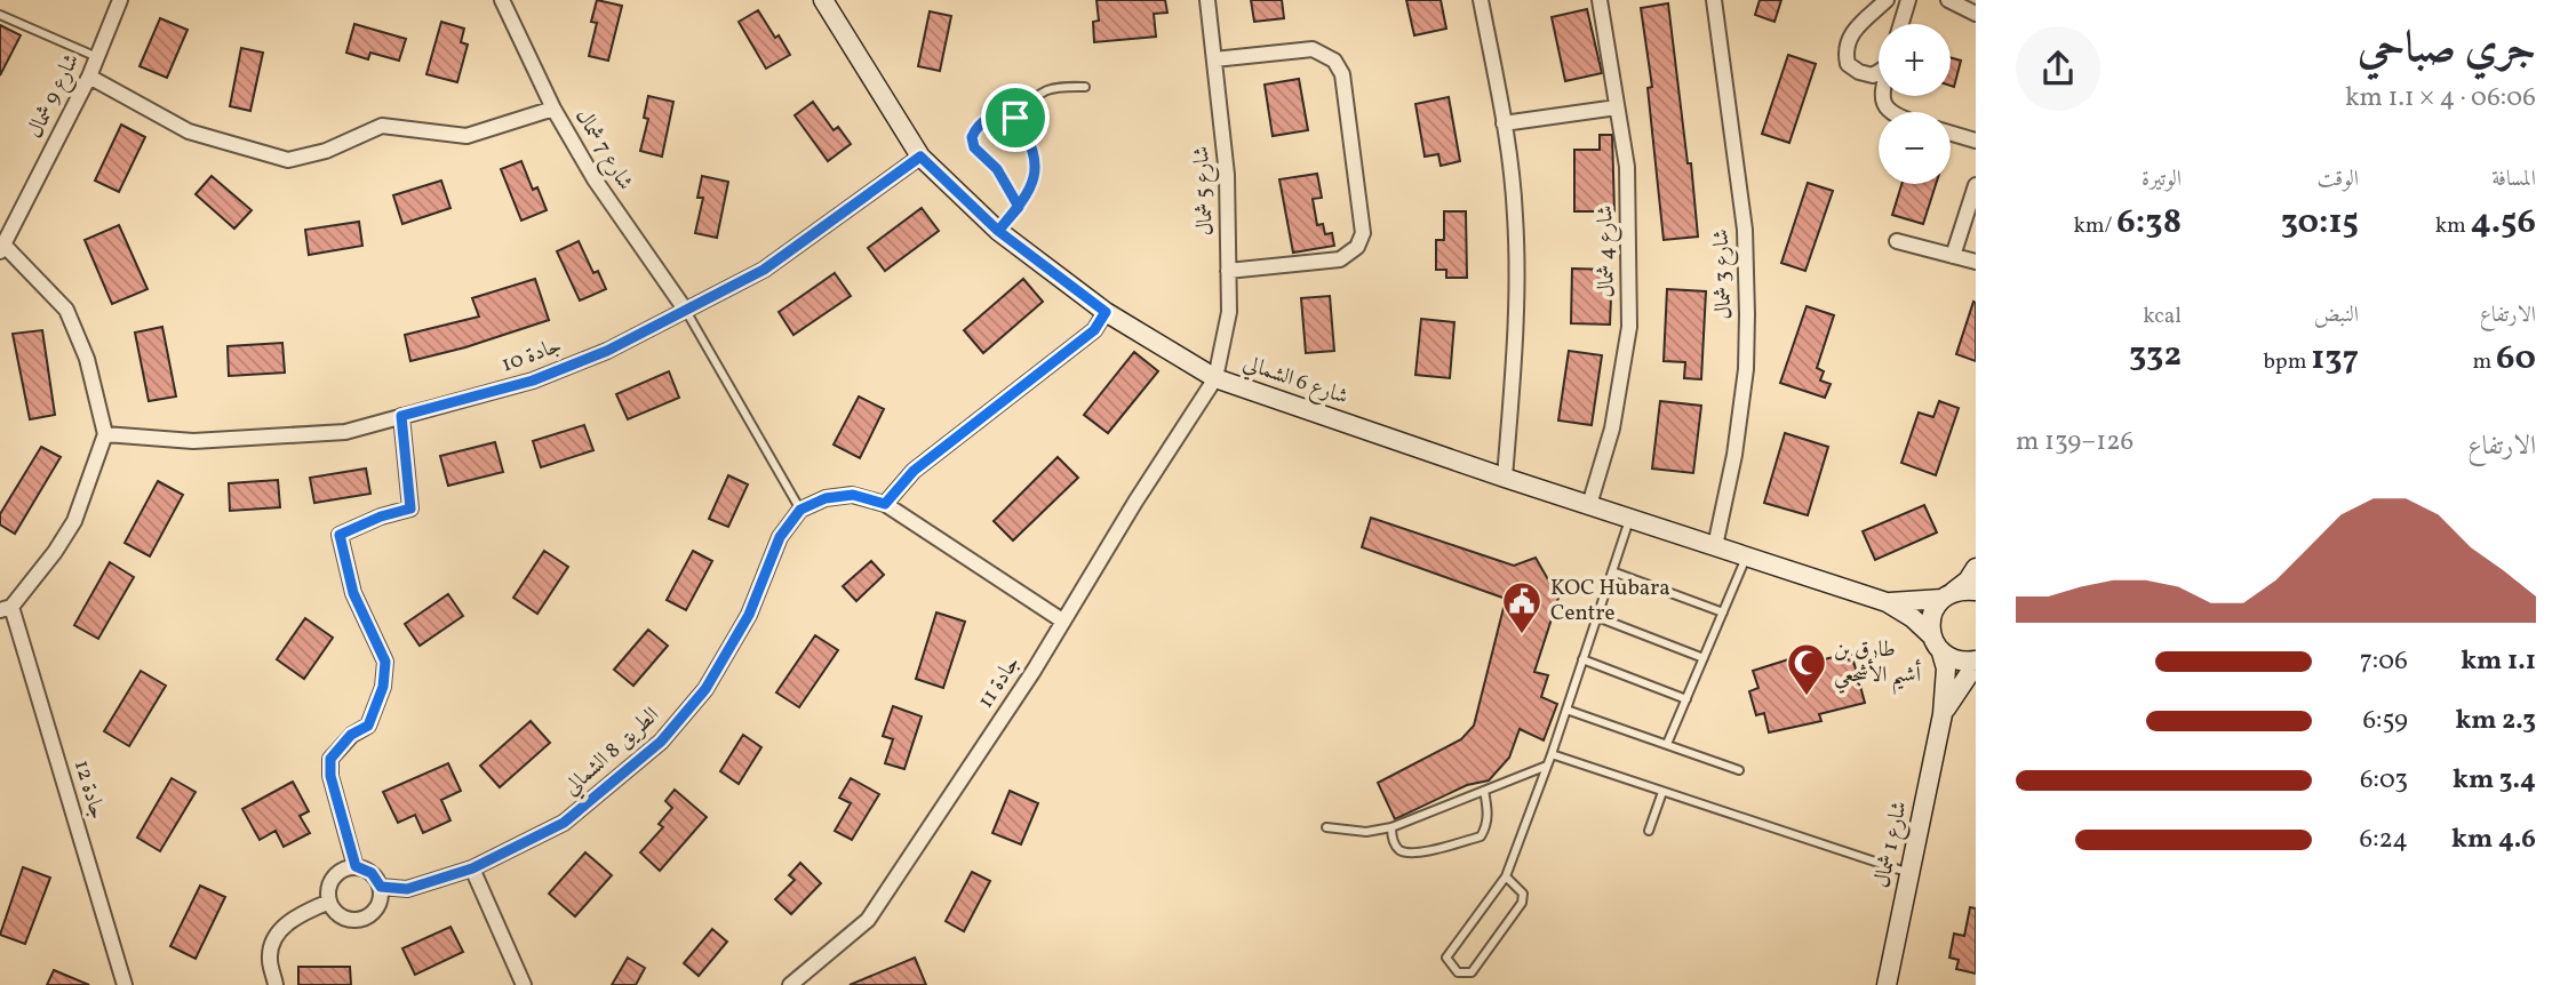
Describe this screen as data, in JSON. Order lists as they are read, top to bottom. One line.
{"streets":{"street":["شارع 9 شمال","شارع 7 شمال","شارع 5 شمال","شارع 4 شمال","شارع 3 شمال","جادة 10","شارع 6 الشمالي","جادة 11","الطريق 8 الشمالي","جادة 12","شارع 1 شمال"]},"crossings":[["شارع 7 شمال","جادة 10"],["شارع 5 شمال","شارع 6 الشمالي"],["شارع 5 شمال","جادة 11"],["شارع 4 شمال","شارع 6 الشمالي"],["شارع 3 شمال","شارع 6 الشمالي"],["جادة 10","شارع 6 الشمالي"],["شارع 6 الشمالي","جادة 11"]],"places":{"public building":["KOC Hubara Centre"],"mosque":["طارق بن أشيم الأشجعي"]},"page":{"heading":["جري صباحي","06:06 · 4 × 1.1 km"],"map_buttons":["+","−"],"stats":[["المسافة","4.56 km"],["الوقت","30:15"],["الوتيرة","6:38 /km"],["الارتفاع","60 m"],["النبض","137 bpm"],["kcal","332"]],"chart":["الارتفاع","126–139 m"],"list":[{"name":"1.1 km","note":"7:06"},{"name":"2.3 km","note":"6:59"},{"name":"3.4 km","note":"6:03"},{"name":"4.6 km","note":"6:24"}]}}
